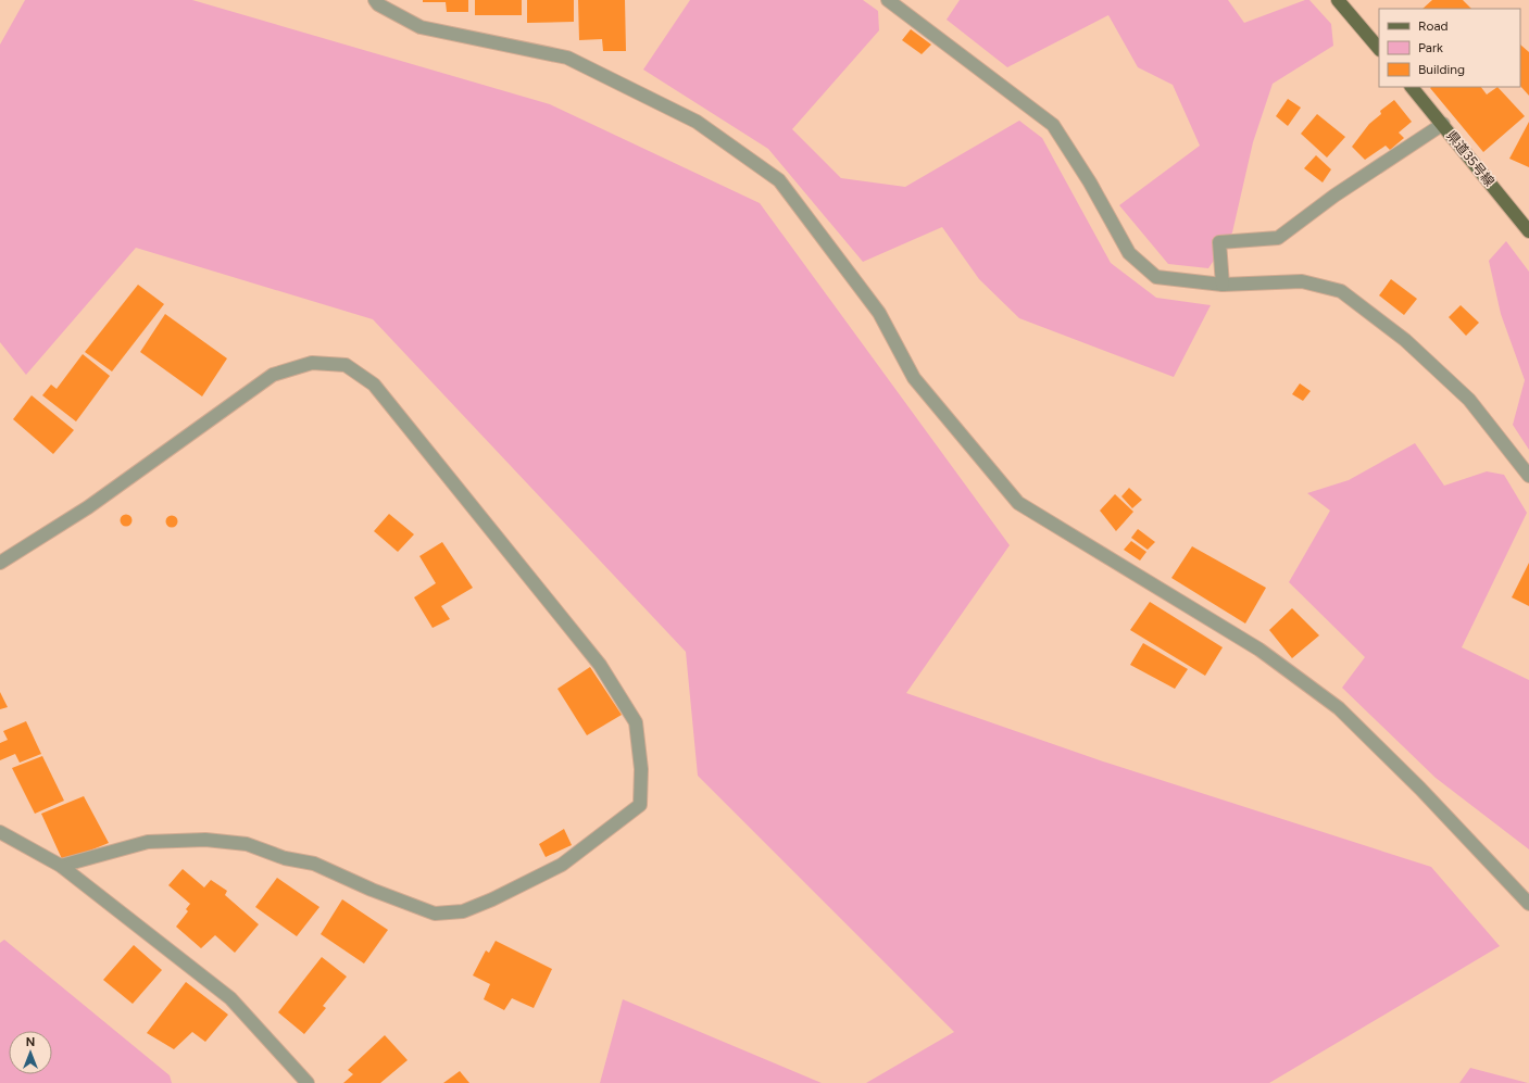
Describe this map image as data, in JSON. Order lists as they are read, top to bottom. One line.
{"streets":{"main road":["県道35号線"]},"legend":["Road","Park","Building"],"north":"top"}
